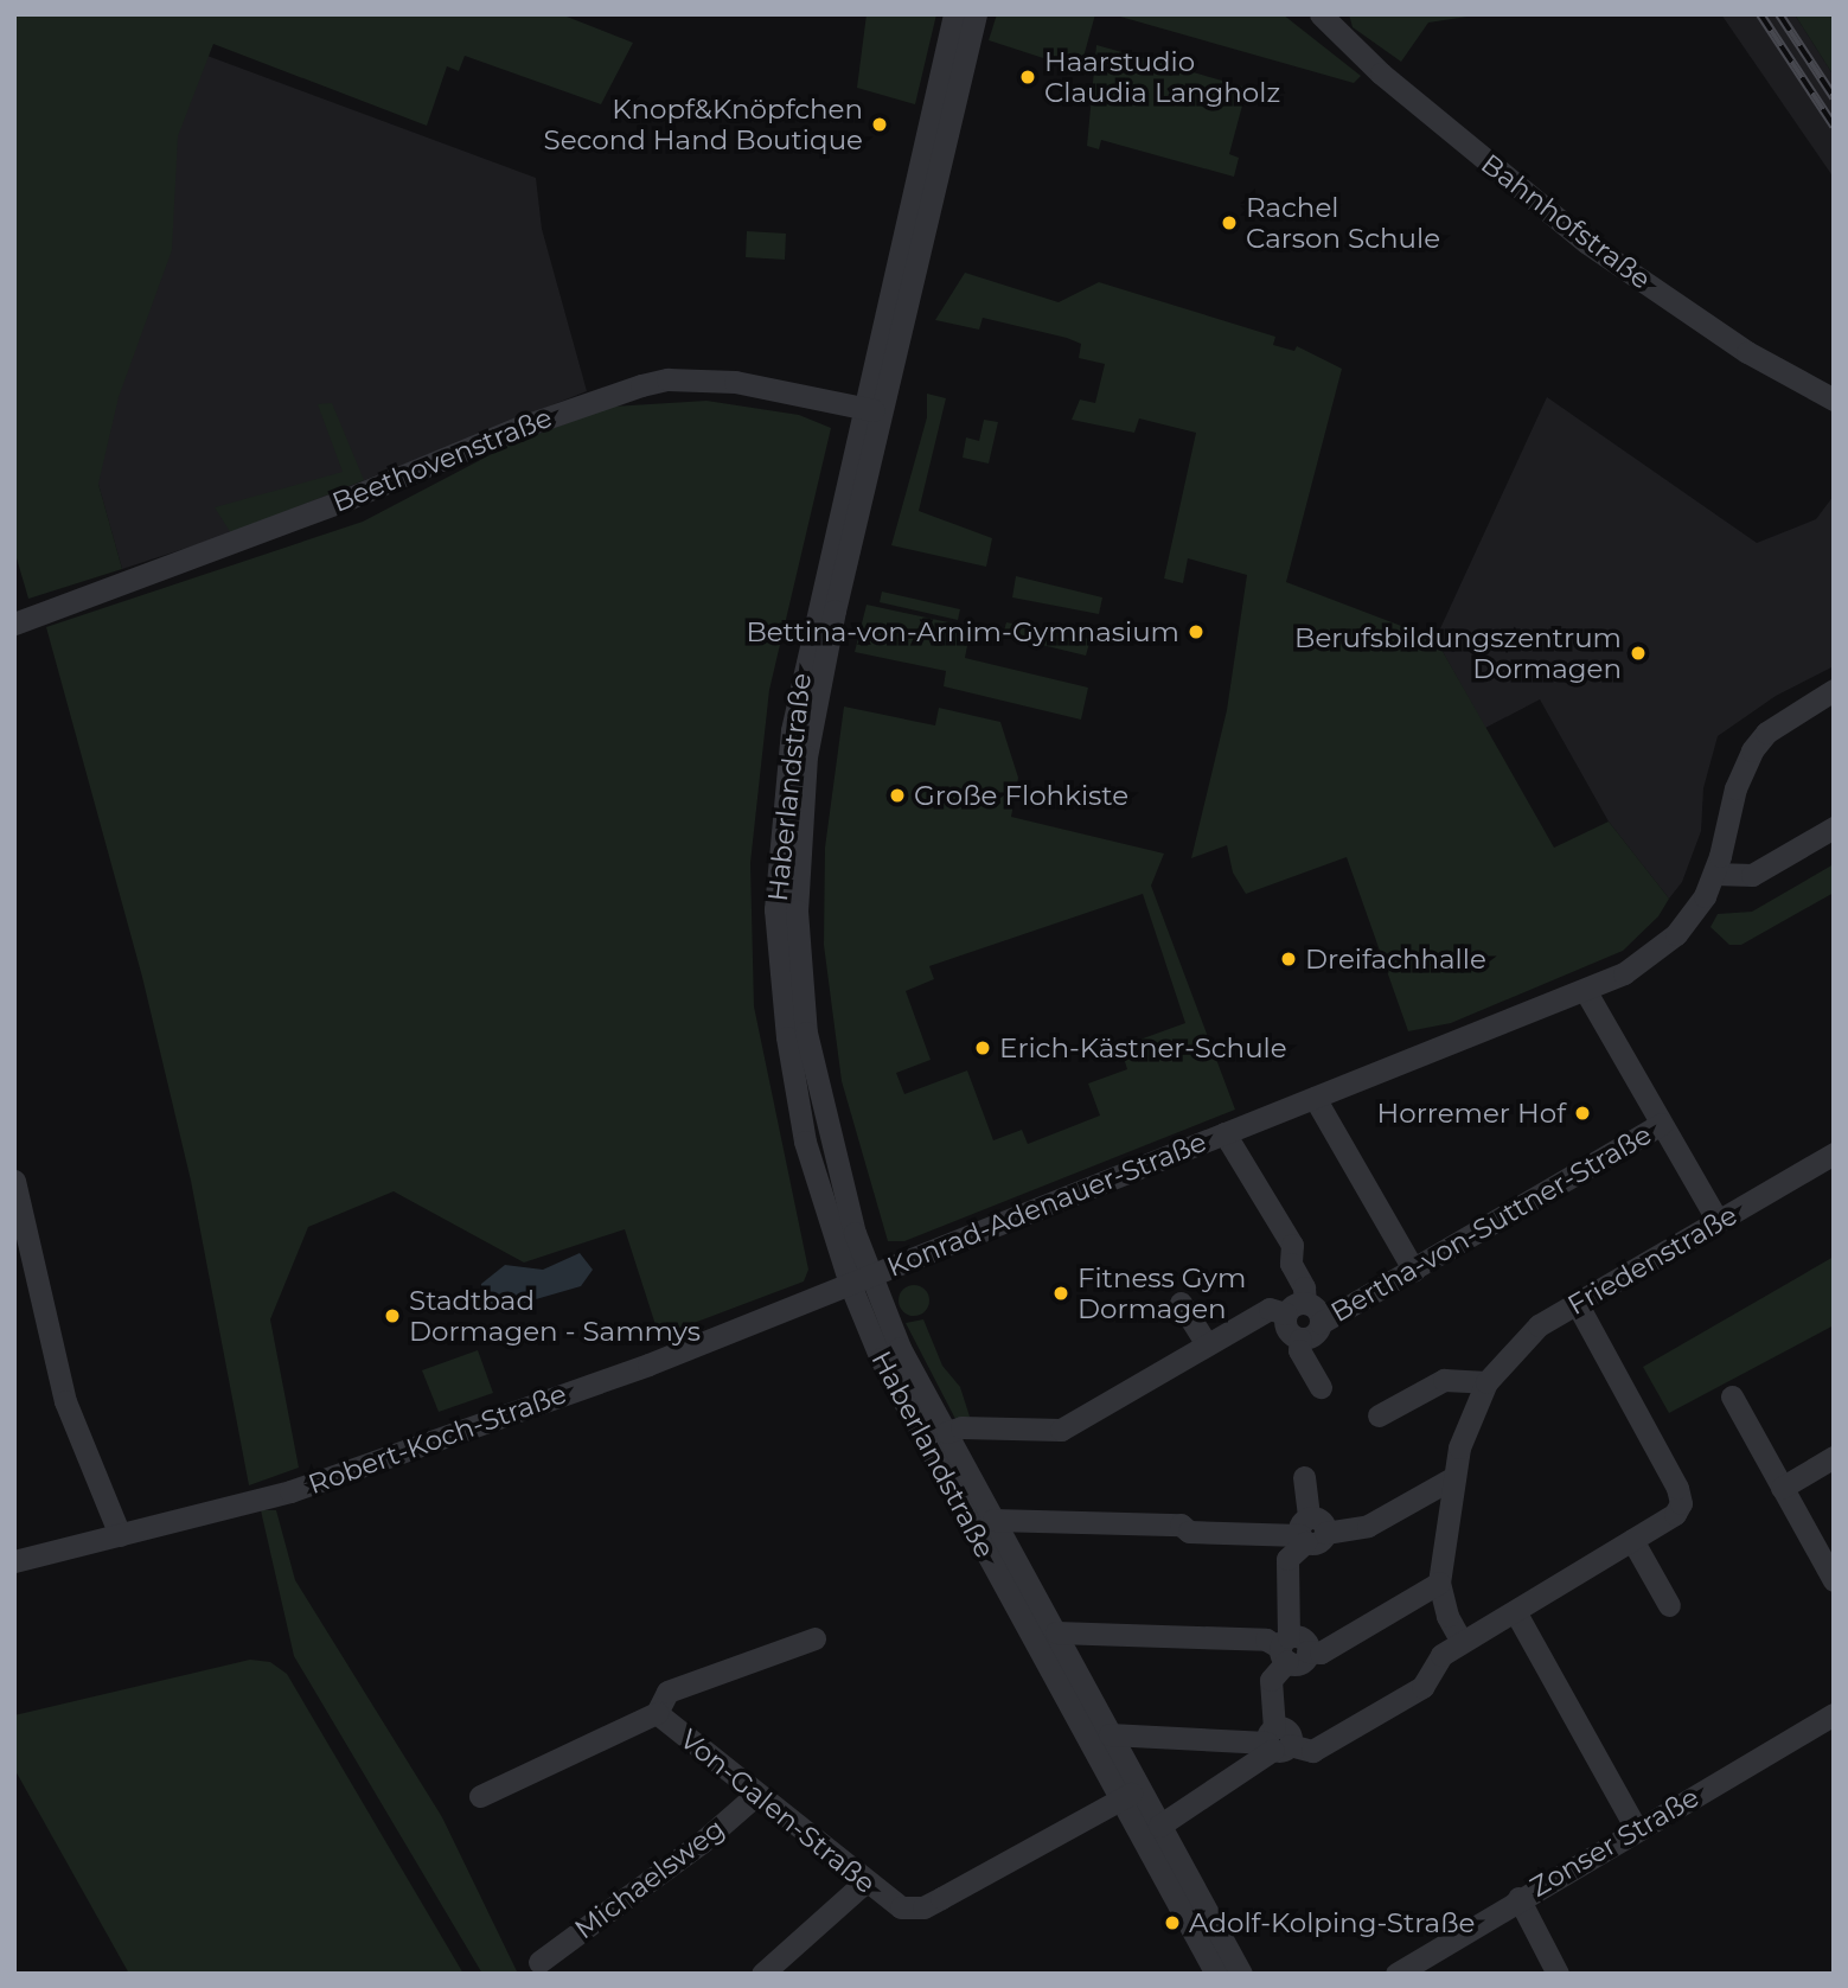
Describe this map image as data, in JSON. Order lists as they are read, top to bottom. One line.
{"streets":{"street":["Bahnhofstraße","Beethovenstraße","Haberlandstraße","Konrad-Adenauer-Straße","Bertha-von-Suttner-Straße","Friedenstraße","Robert-Koch-Straße","Von-Galen-Straße","Zonser Straße","Michaelsweg"]},"crossings":[["Beethovenstraße","Haberlandstraße"],["Haberlandstraße","Konrad-Adenauer-Straße"],["Haberlandstraße","Robert-Koch-Straße"],["Haberlandstraße","Von-Galen-Straße"],["Konrad-Adenauer-Straße","Bertha-von-Suttner-Straße"],["Konrad-Adenauer-Straße","Robert-Koch-Straße"],["Von-Galen-Straße","Michaelsweg"]],"places":["Haarstudio Claudia Langholz","Knopf&Knöpfchen Second Hand Boutique","Rachel Carson Schule","Bettina-von-Arnim-Gymnasium","Berufsbildungszentrum Dormagen","Große Flohkiste","Dreifachhalle","Erich-Kästner-Schule","Horremer Hof","Fitness Gym Dormagen","Stadtbad Dormagen - Sammys","Adolf-Kolping-Straße"]}
